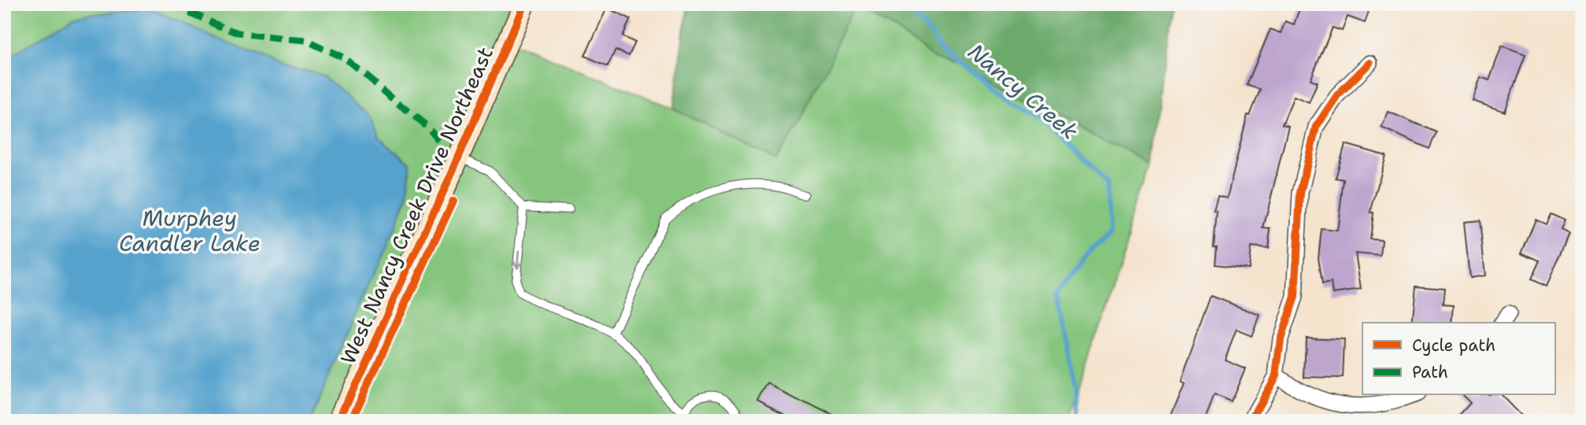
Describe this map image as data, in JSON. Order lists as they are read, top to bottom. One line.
{"streets":{"street":["West Nancy Creek Drive Northeast"]},"water":["Nancy Creek","Murphey Candler Lake"],"legend":["Cycle path","Path"]}
